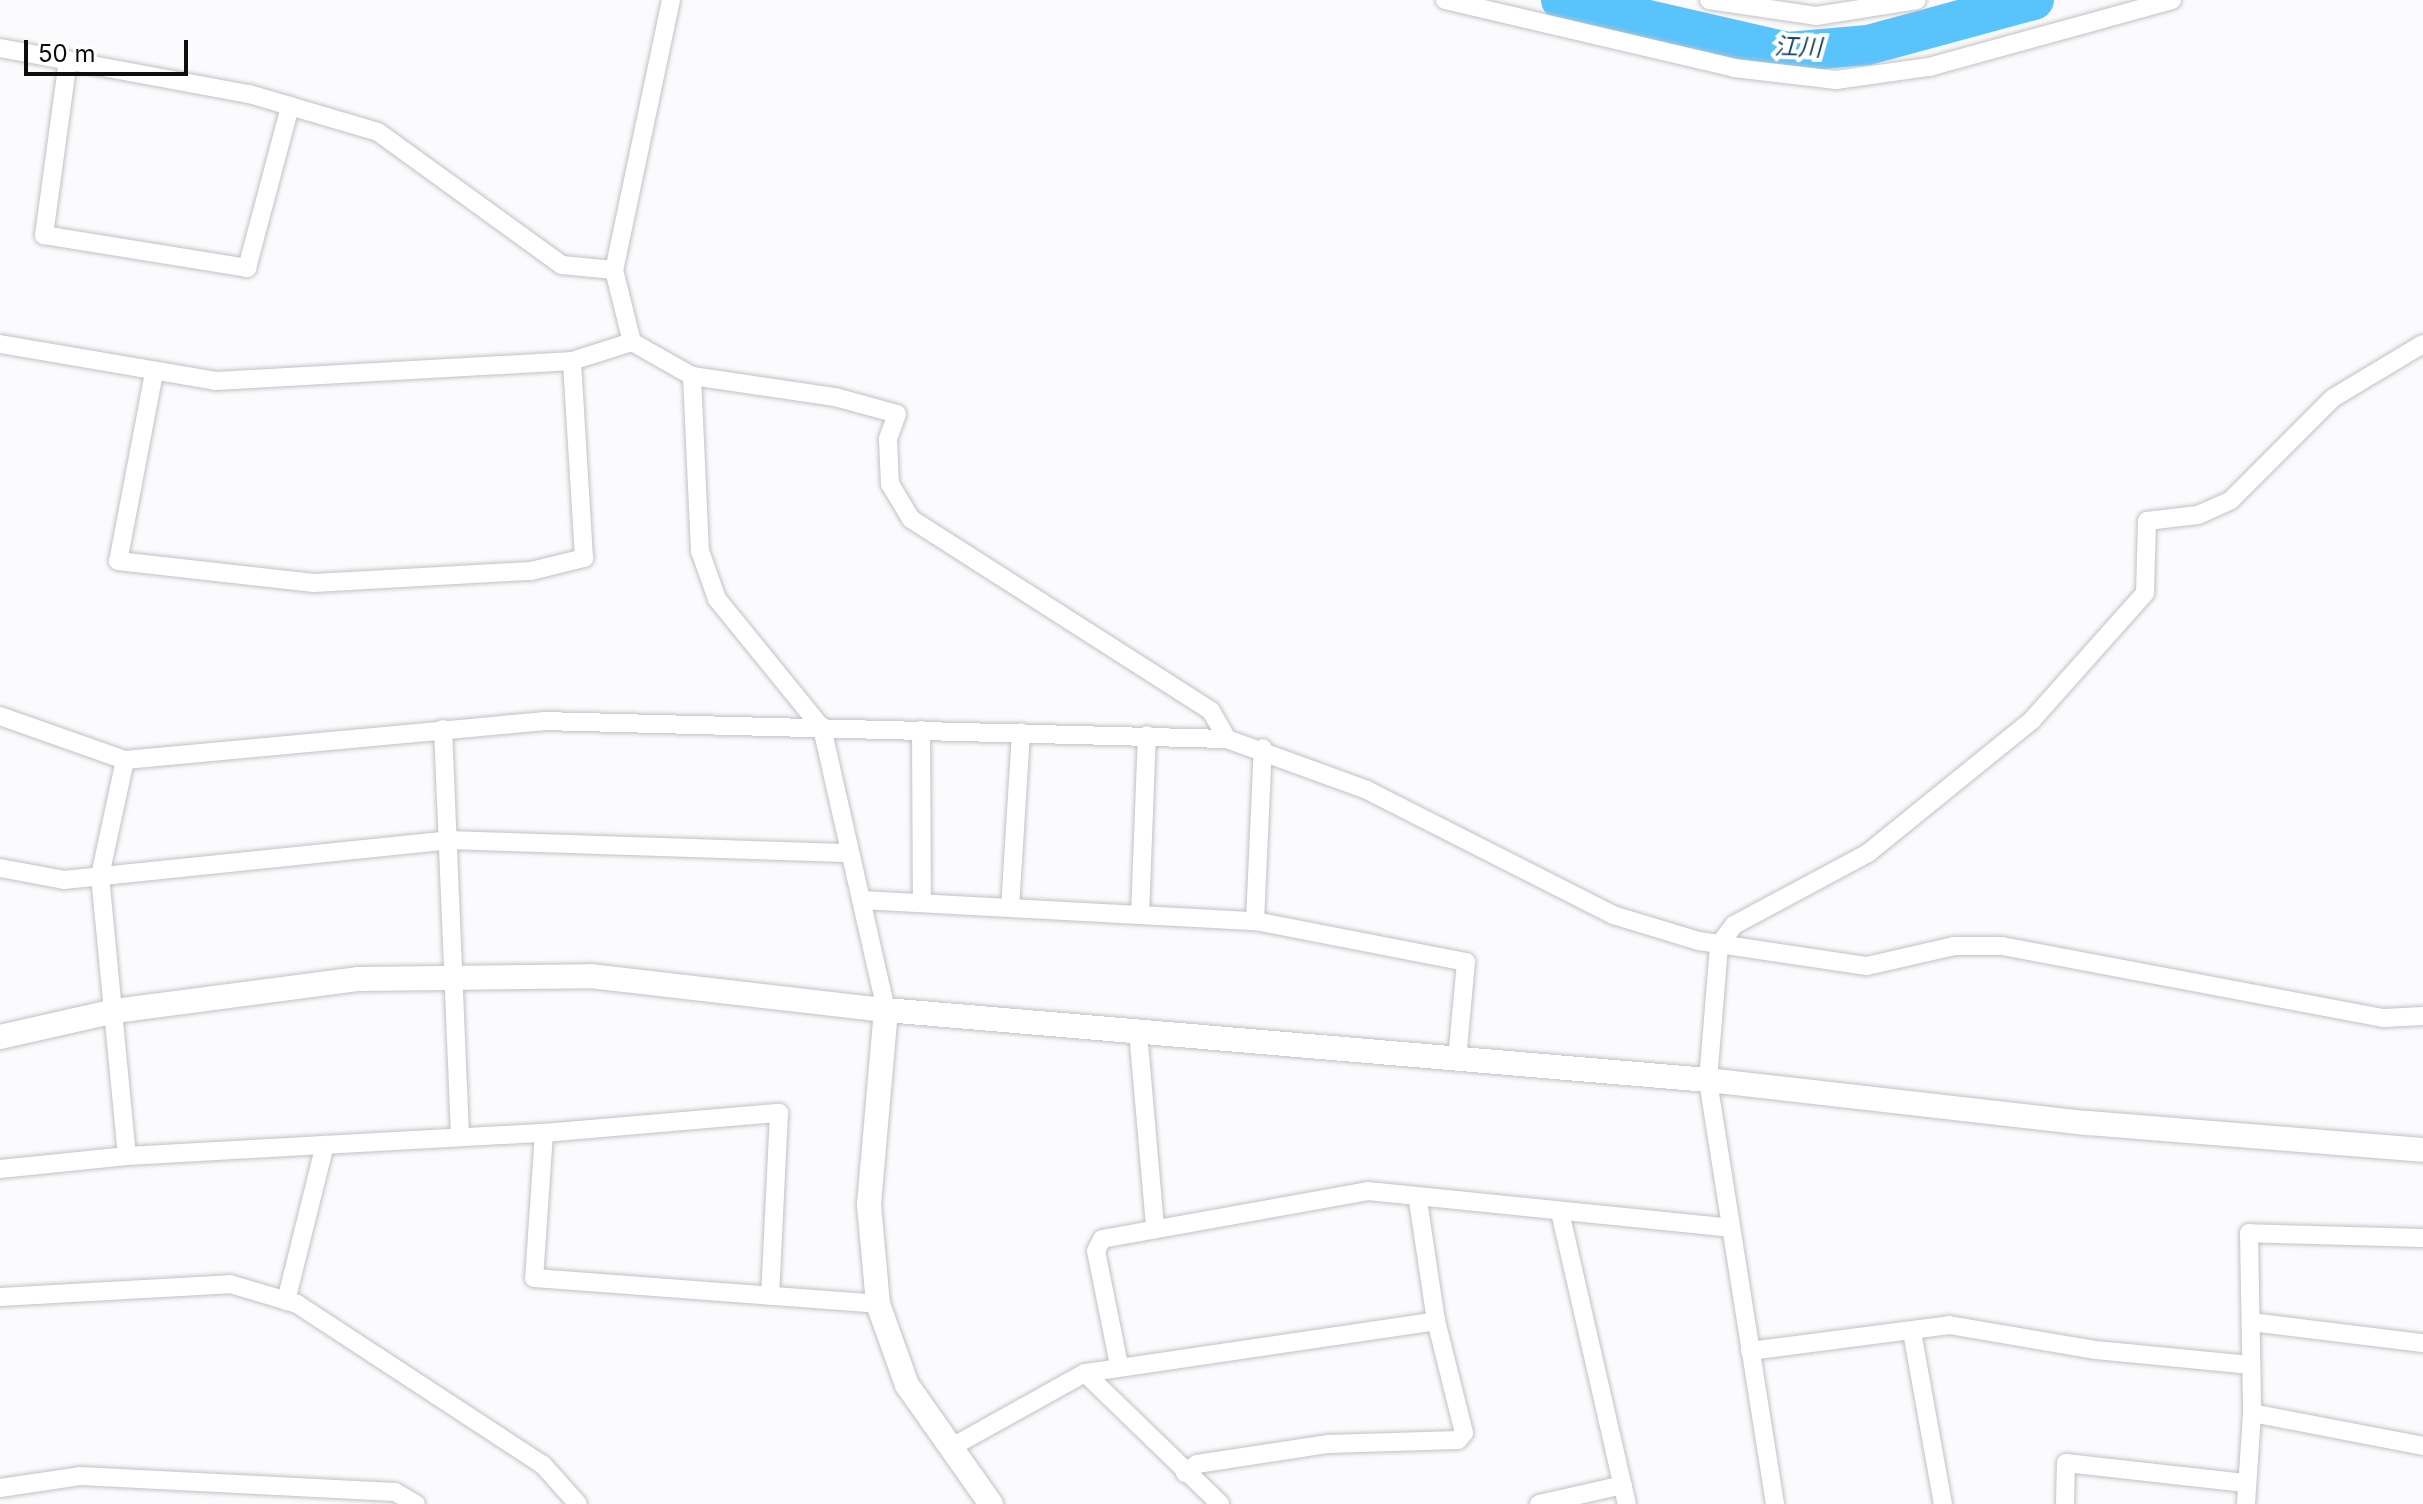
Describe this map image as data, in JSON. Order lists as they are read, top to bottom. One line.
{"water":["江川"],"scale_bar":"50 m"}
